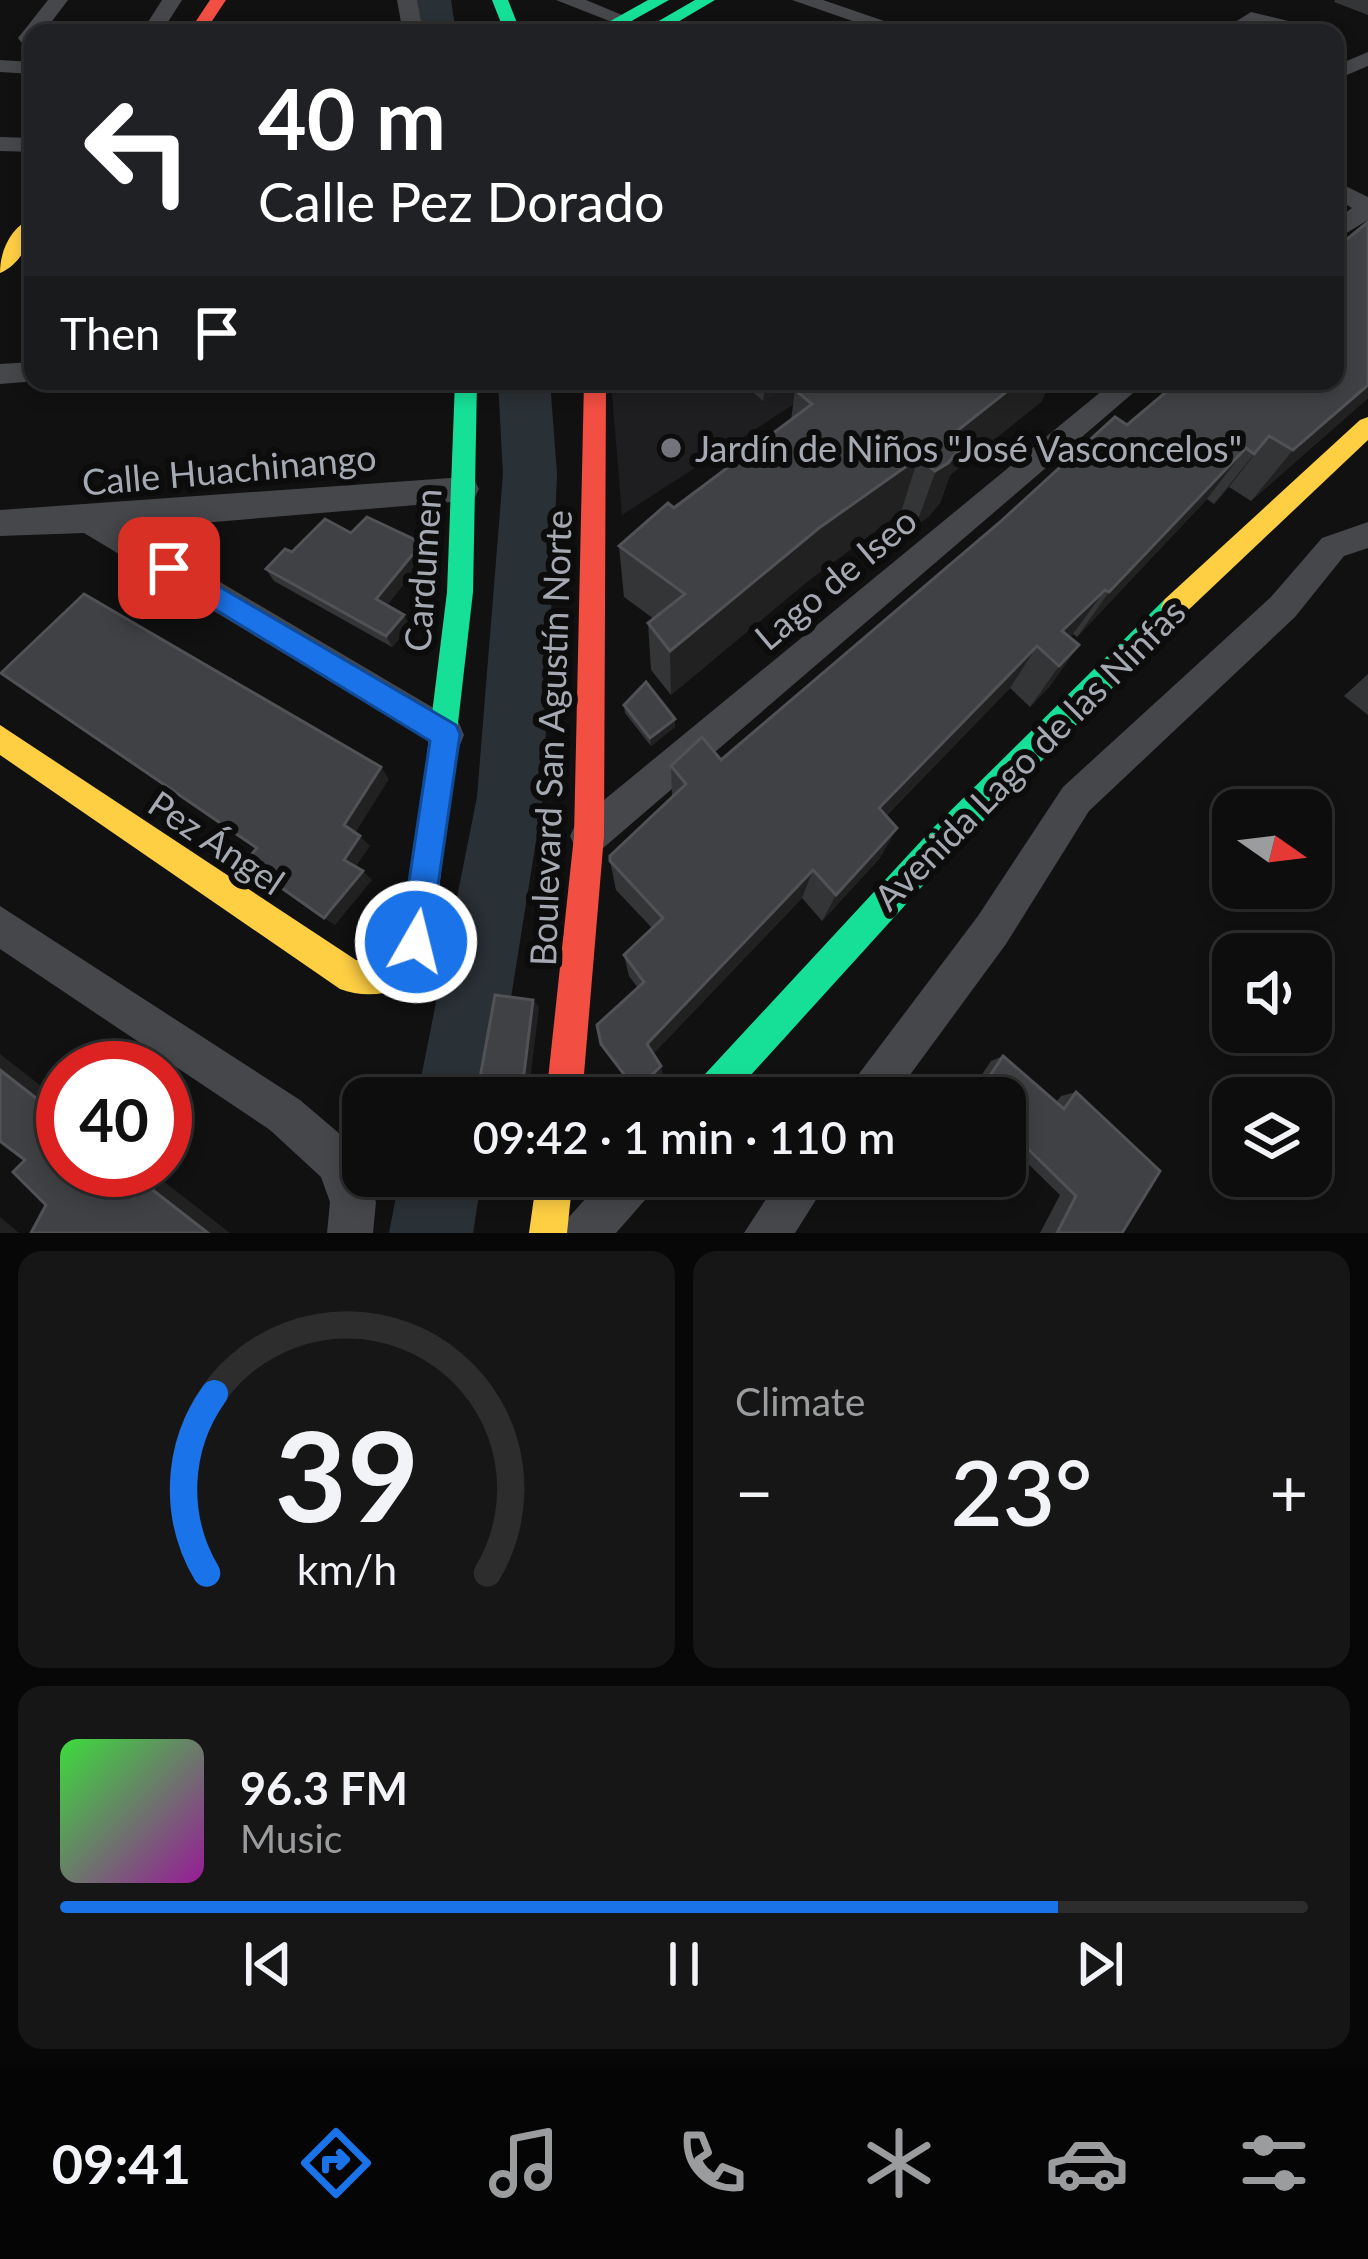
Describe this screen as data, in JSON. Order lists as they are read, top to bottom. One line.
{"streets":{"street":["Calle Huachinango","Cardumen","Lago de Iseo","Boulevard San Agustín Norte","Avenida Lago de las Ninfas","Pez Ángel"]},"crossings":[["Calle Huachinango","Cardumen"],["Cardumen","Pez Ángel"],["Lago de Iseo","Boulevard San Agustín Norte"]],"places":["Jardín de Niños \"José Vasconcelos\""],"north":"right","page":{"turn":["40 m","Calle Pez Dorado"],"then":"Then","limit":"40","trip":"09:42 · 1 min · 110 m","tile":"Climate","heat":["−","23°","+"],"song":["96.3 FM","Music"],"tabs":"09:41","gauge":["39","km/h"]}}
